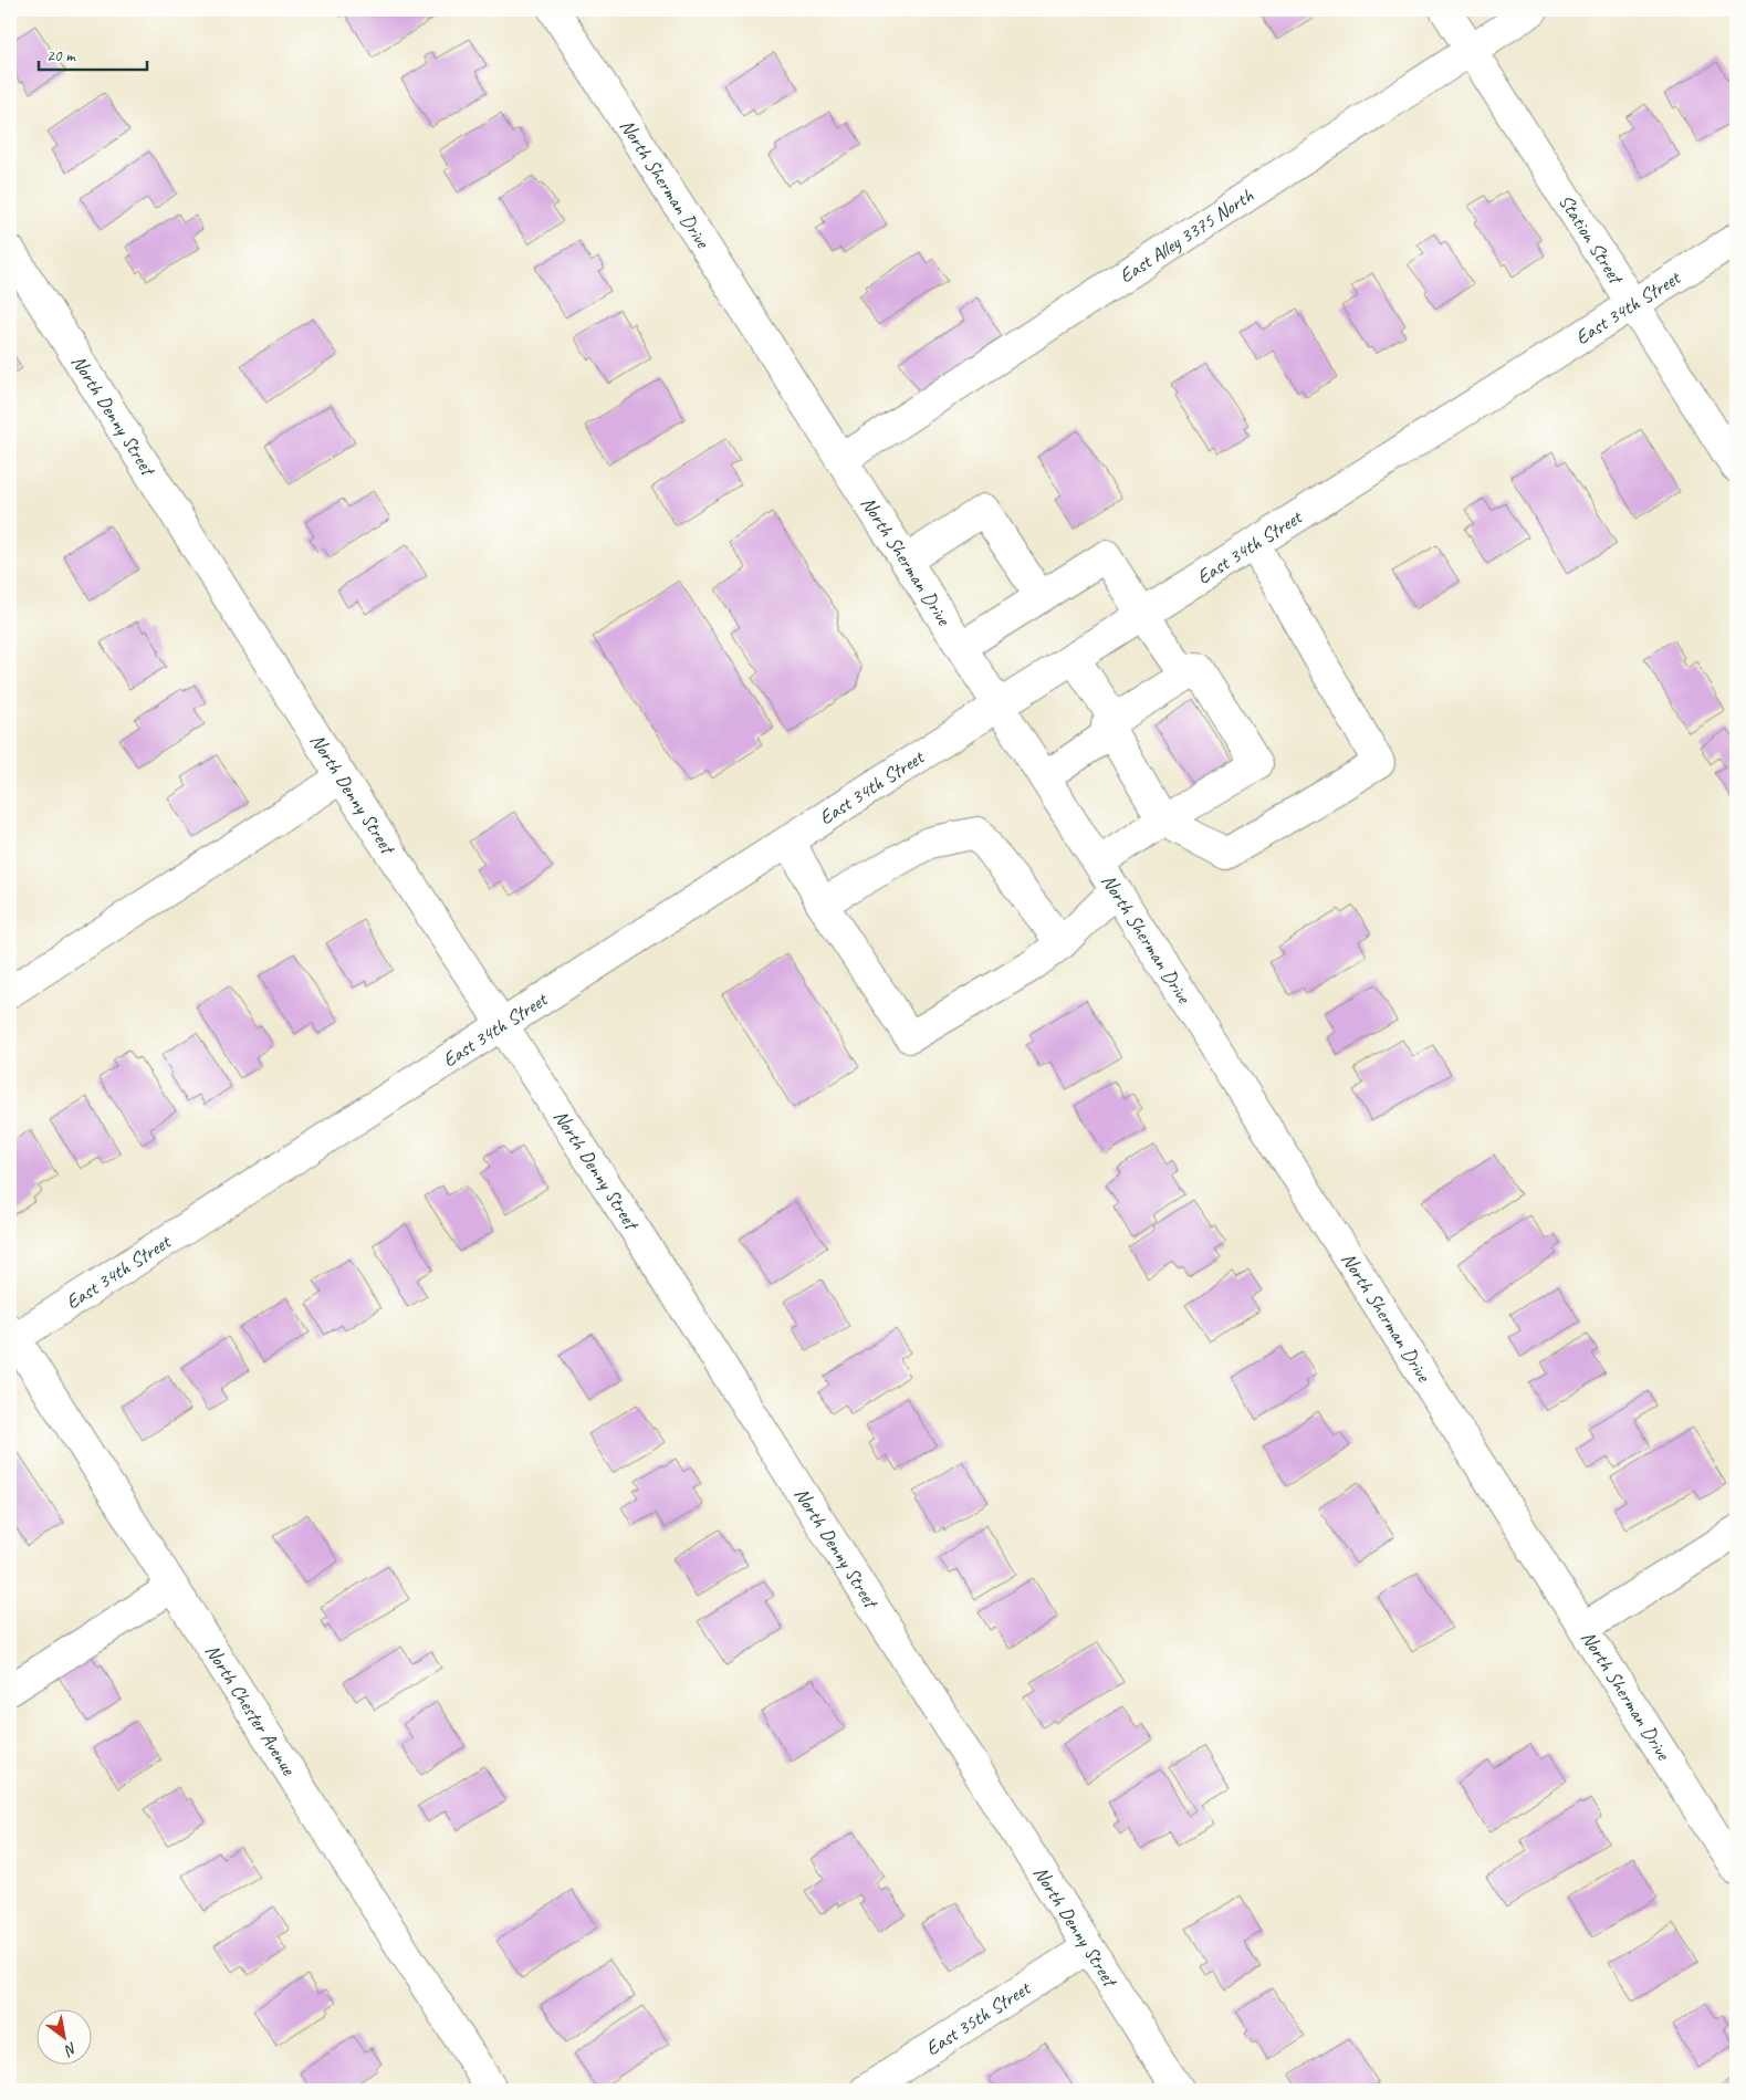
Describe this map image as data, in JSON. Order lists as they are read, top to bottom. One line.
{"streets":{"main road":["North Sherman Drive","East Alley 3375 North","Station Street","East 34th Street","North Denny Street","North Chester Avenue","East 35th Street"]},"crossings":[["North Sherman Drive","East Alley 3375 North"],["North Sherman Drive","East 34th Street"],["East Alley 3375 North","Station Street"],["Station Street","East 34th Street"],["East 34th Street","North Denny Street"],["East 34th Street","North Chester Avenue"],["North Denny Street","East 35th Street"]],"scale_bar":"20 m","north":"bottom right"}
